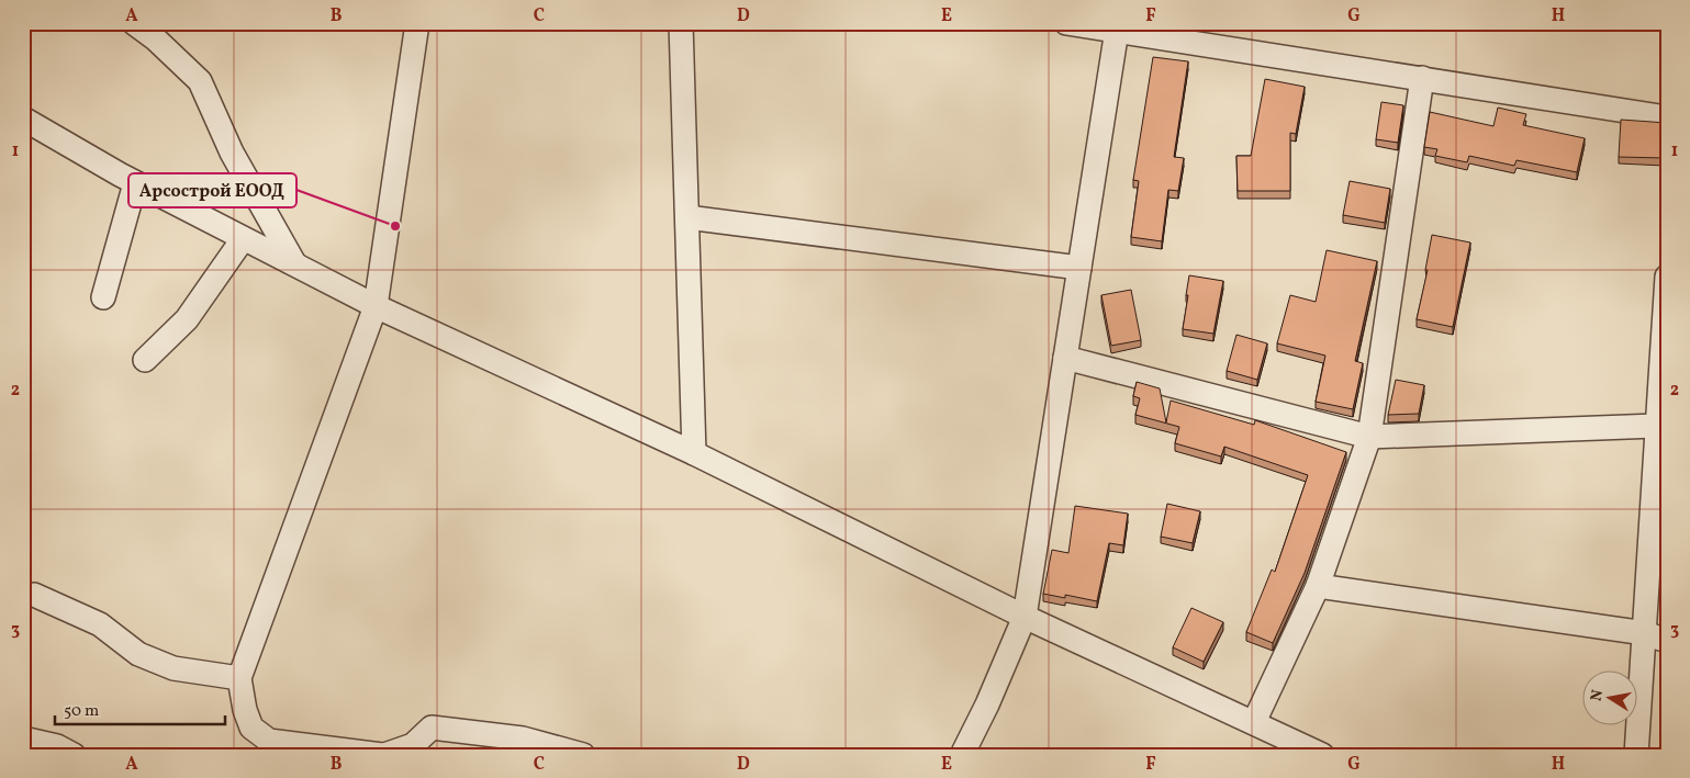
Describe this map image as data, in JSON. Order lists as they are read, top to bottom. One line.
{"places":["Арсострой ЕООД"],"scale_bar":"50 m","north":"left","grid":{"columns":["A","B","C","D","E","F","G","H"],"rows":["1","2","3"]}}
